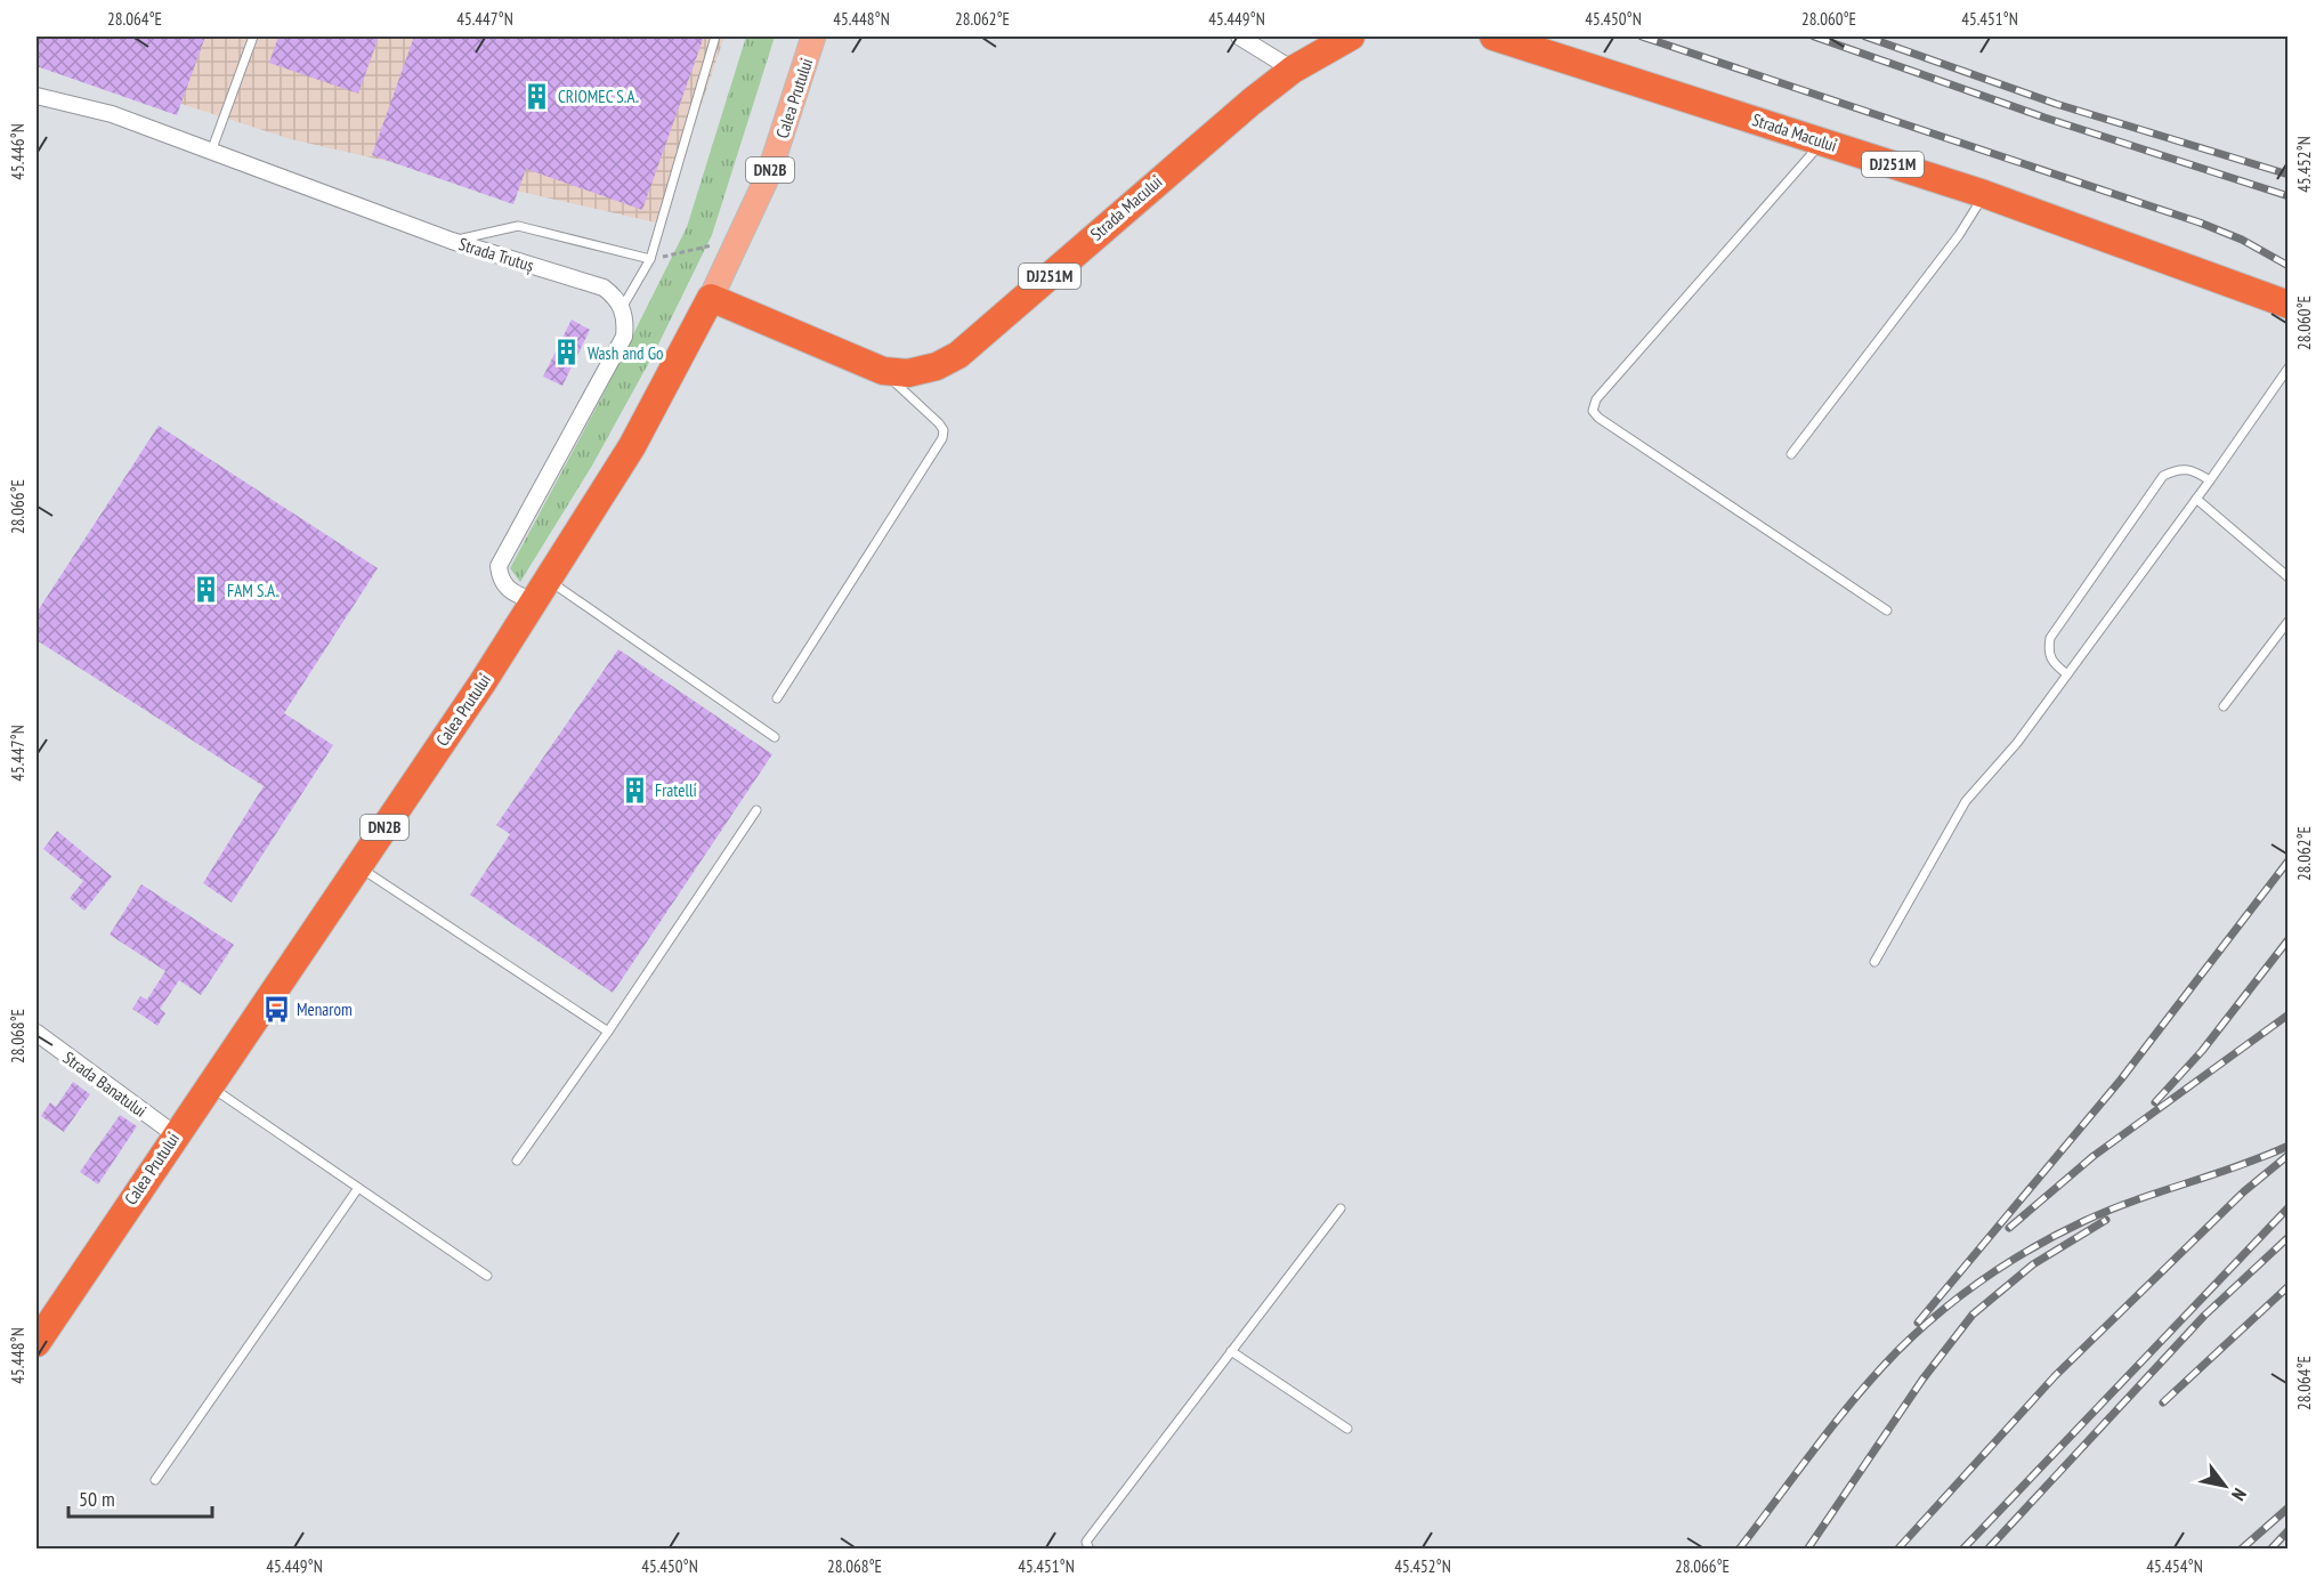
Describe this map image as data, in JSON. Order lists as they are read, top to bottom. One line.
{"streets":{"highway":["Calea Prutului","Strada Macului","DJ251M","DN2B"],"street":["Strada Trutuș","Strada Banatului"]},"crossings":[["Calea Prutului","Strada Macului"],["Calea Prutului","Strada Banatului"]],"places":{"building":["CRIOMEC S.A.","Wash and Go","FAM S.A.","Fratelli"],"bus stop":["Menarom"]},"scale_bar":"50 m","north":"bottom right","coordinates":["28.064°E","45.447°N","45.448°N","28.062°E","45.449°N","45.450°N","28.060°E","45.451°N","45.446°N","45.452°N","28.066°E","28.068°E","45.454°N"]}
